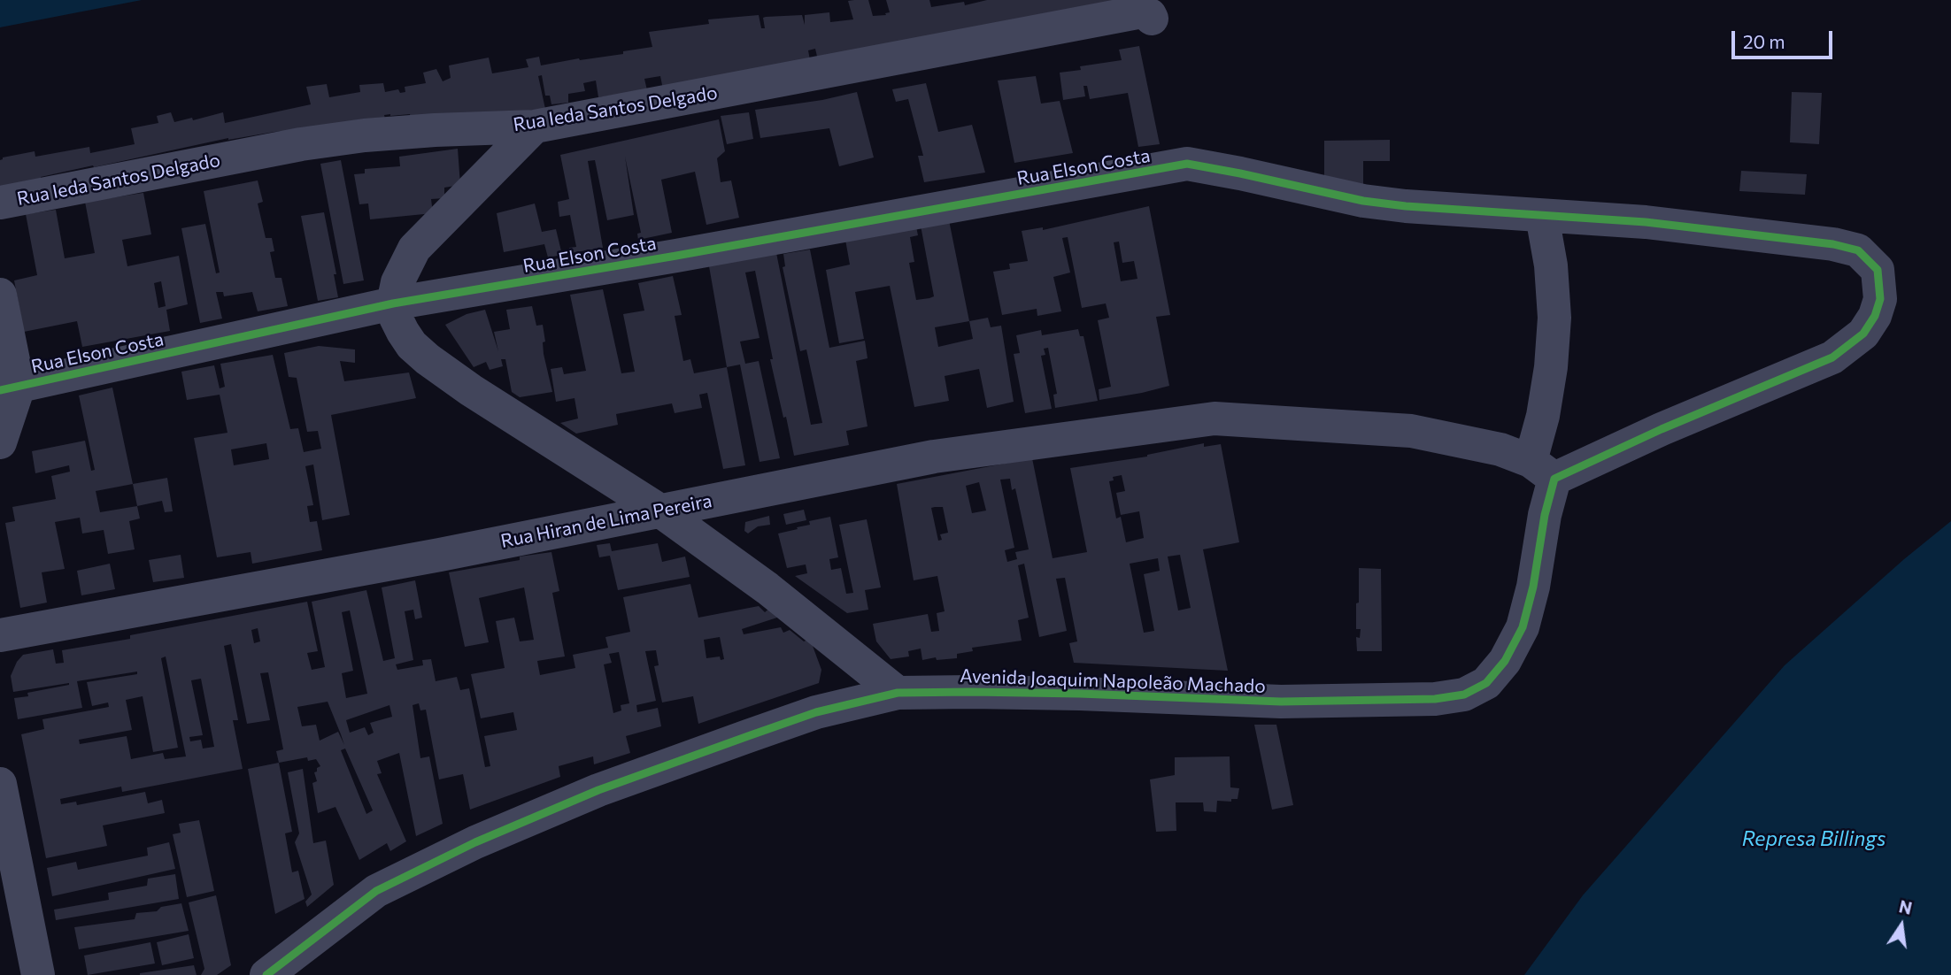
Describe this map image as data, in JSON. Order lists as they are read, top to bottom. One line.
{"streets":{"street":["Rua Ieda Santos Delgado","Rua Elson Costa","Rua Hiran de Lima Pereira","Avenida Joaquim Napoleão Machado"]},"crossings":[["Rua Elson Costa","Avenida Joaquim Napoleão Machado"],["Rua Hiran de Lima Pereira","Avenida Joaquim Napoleão Machado"]],"water":["Represa Billings"],"scale_bar":"20 m","north":"top"}
